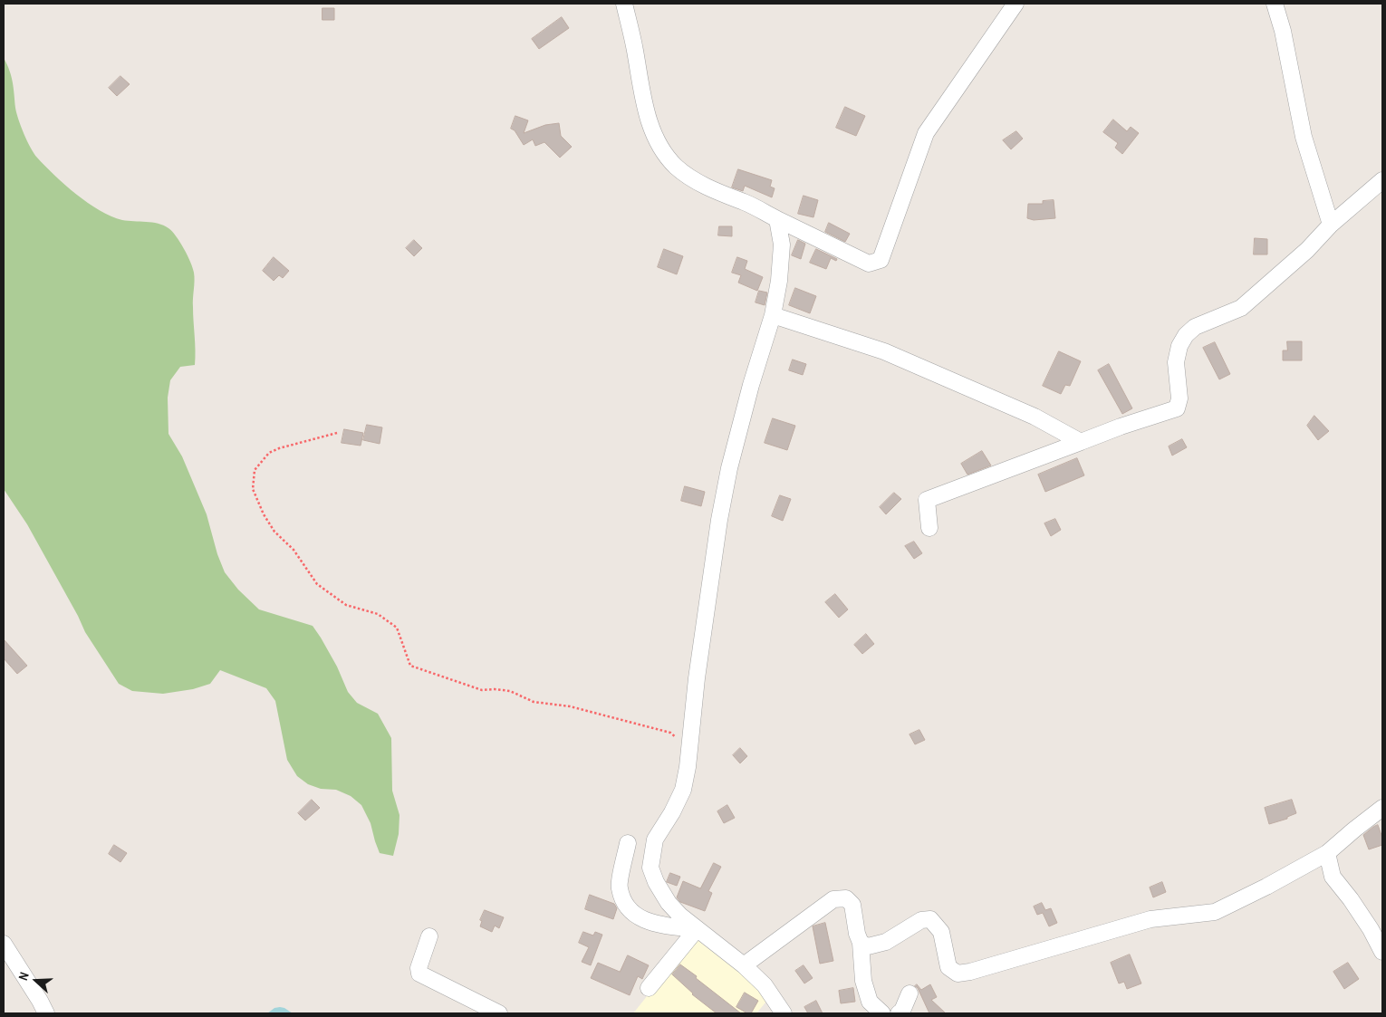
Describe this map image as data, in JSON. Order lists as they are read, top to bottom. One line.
{"north":"left"}
